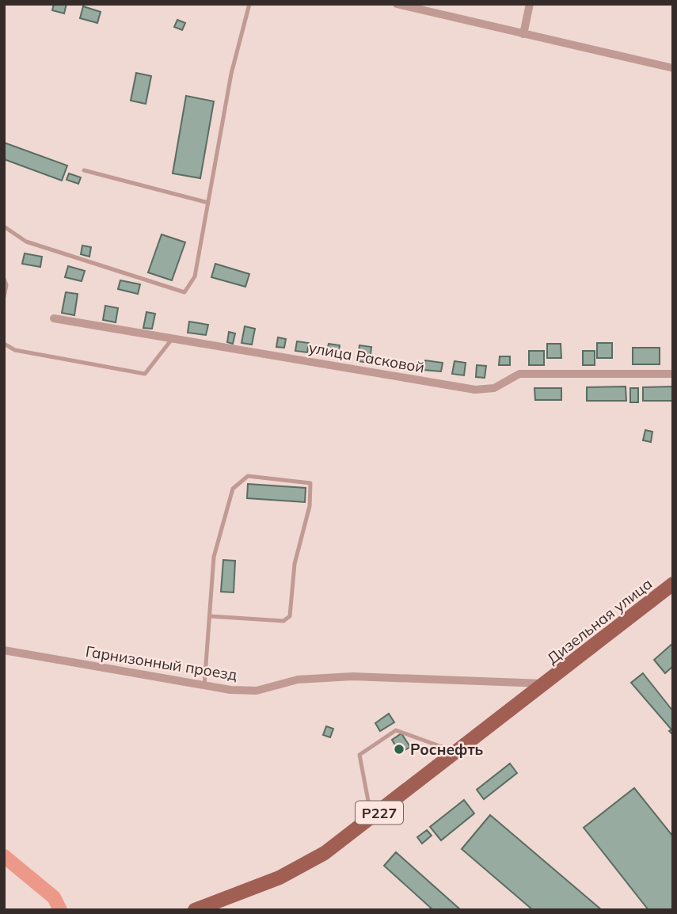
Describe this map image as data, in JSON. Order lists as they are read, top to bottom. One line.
{"streets":{"main road":["Дизельная улица","Р227"],"street":["улица Расковой","Гарнизонный проезд"]},"crossings":[["Дизельная улица","Гарнизонный проезд"],["Дизельная улица","Р227"],["Гарнизонный проезд","Р227"]],"places":["Роснефть"]}
